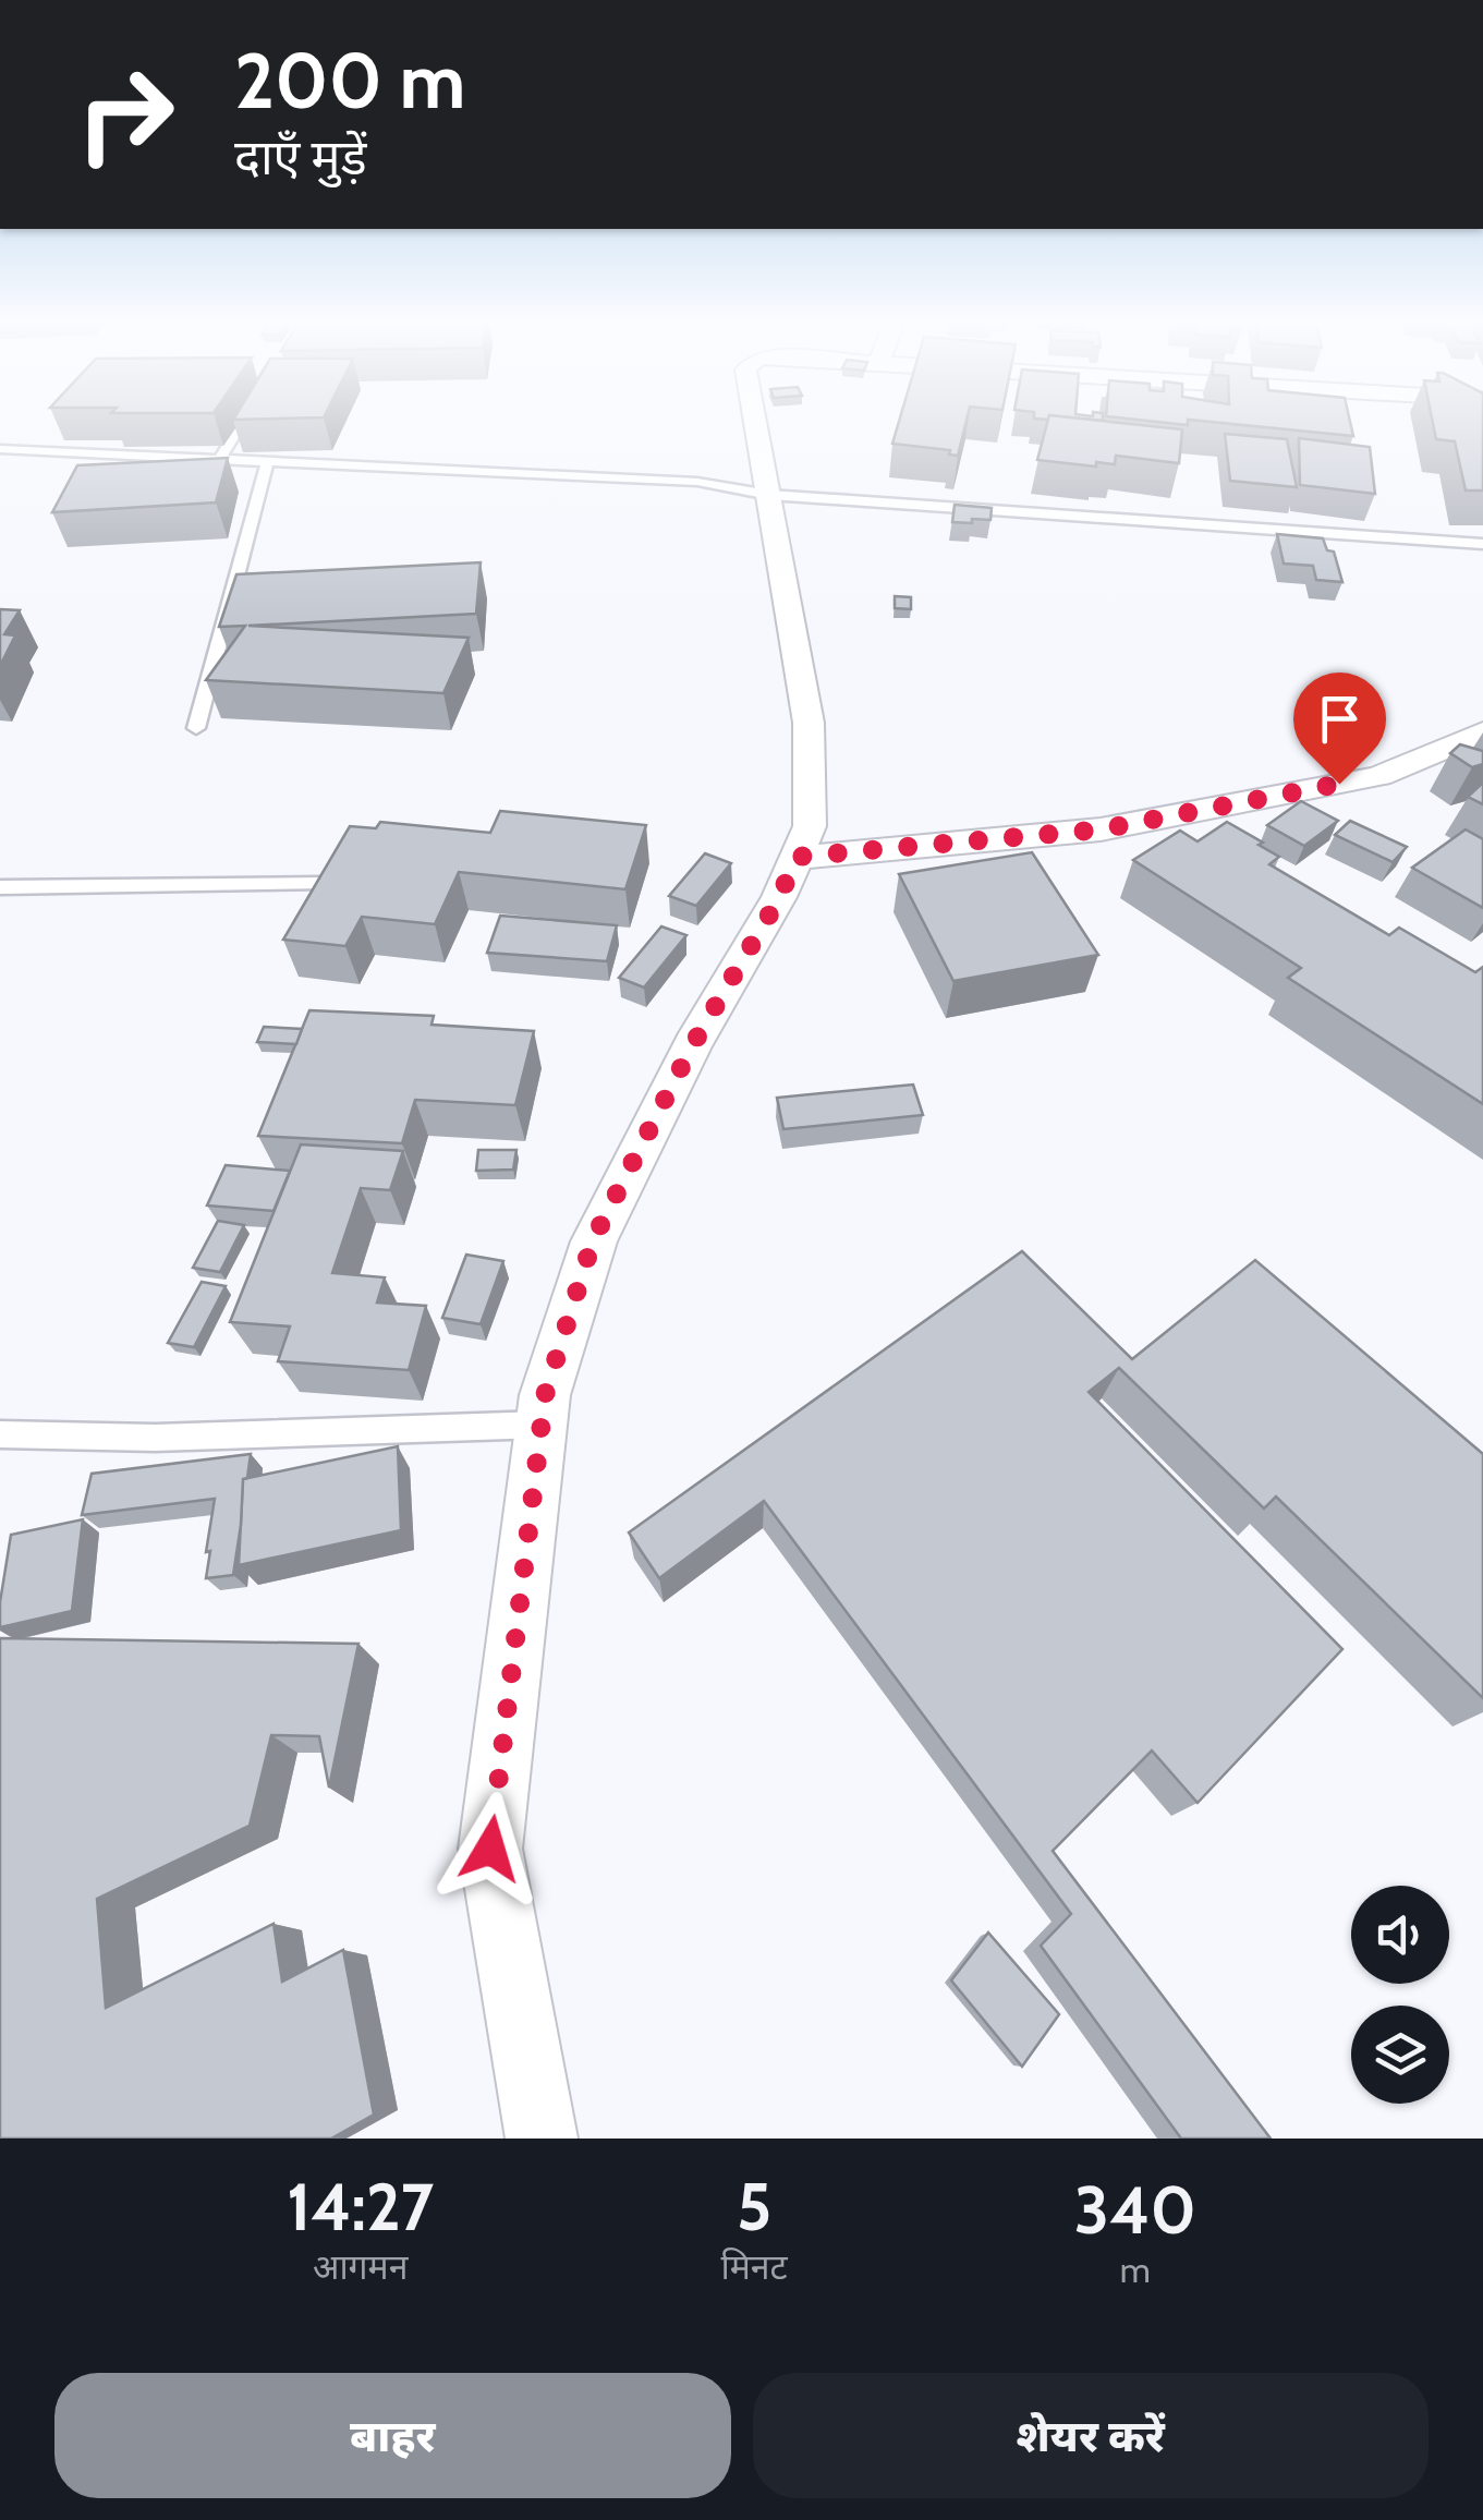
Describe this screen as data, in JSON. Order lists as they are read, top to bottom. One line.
{"page":{"turn":["200 m","दाएँ मुड़ें"],"eta":["14:27","आगमन","5","मिनट","340","m"],"buttons":["बाहर","शेयर करें"]}}
